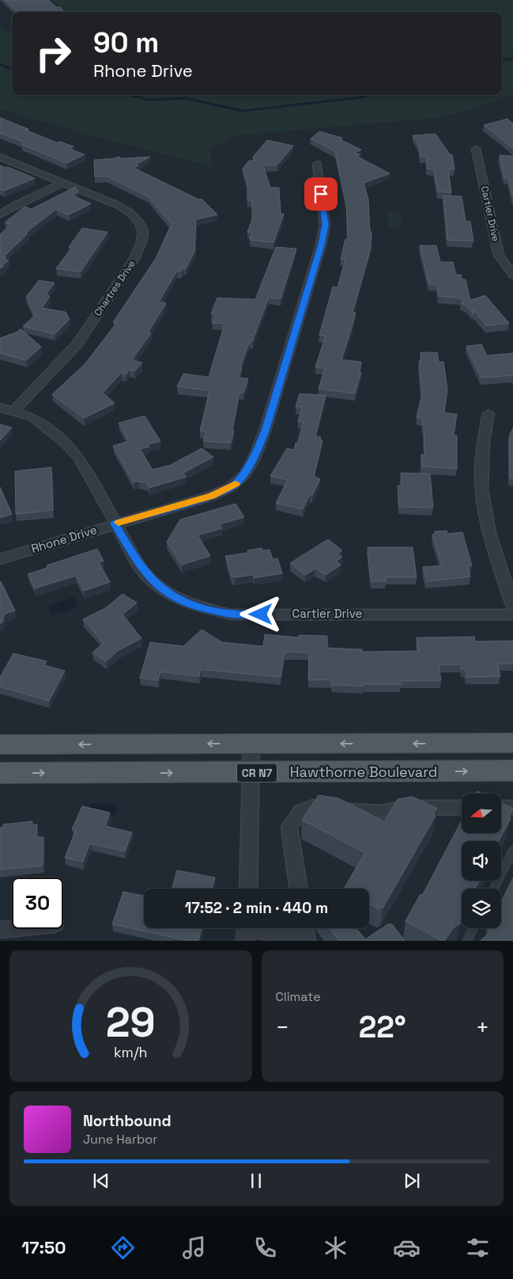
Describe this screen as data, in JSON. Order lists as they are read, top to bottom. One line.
{"streets":{"main road":["Hawthorne Boulevard","CR N7"],"street":["Cartier Drive","Chartres Drive","Rhone Drive"]},"crossings":[["Cartier Drive","Chartres Drive"],["Cartier Drive","Rhone Drive"]],"north":"left","page":{"turn":["90 m","Rhone Drive"],"limit":"30","trip":"17:52 · 2 min · 440 m","tile":"Climate","heat":["−","22°","+"],"song":["Northbound","June Harbor"],"tabs":"17:50","gauge":["29","km/h"]}}
